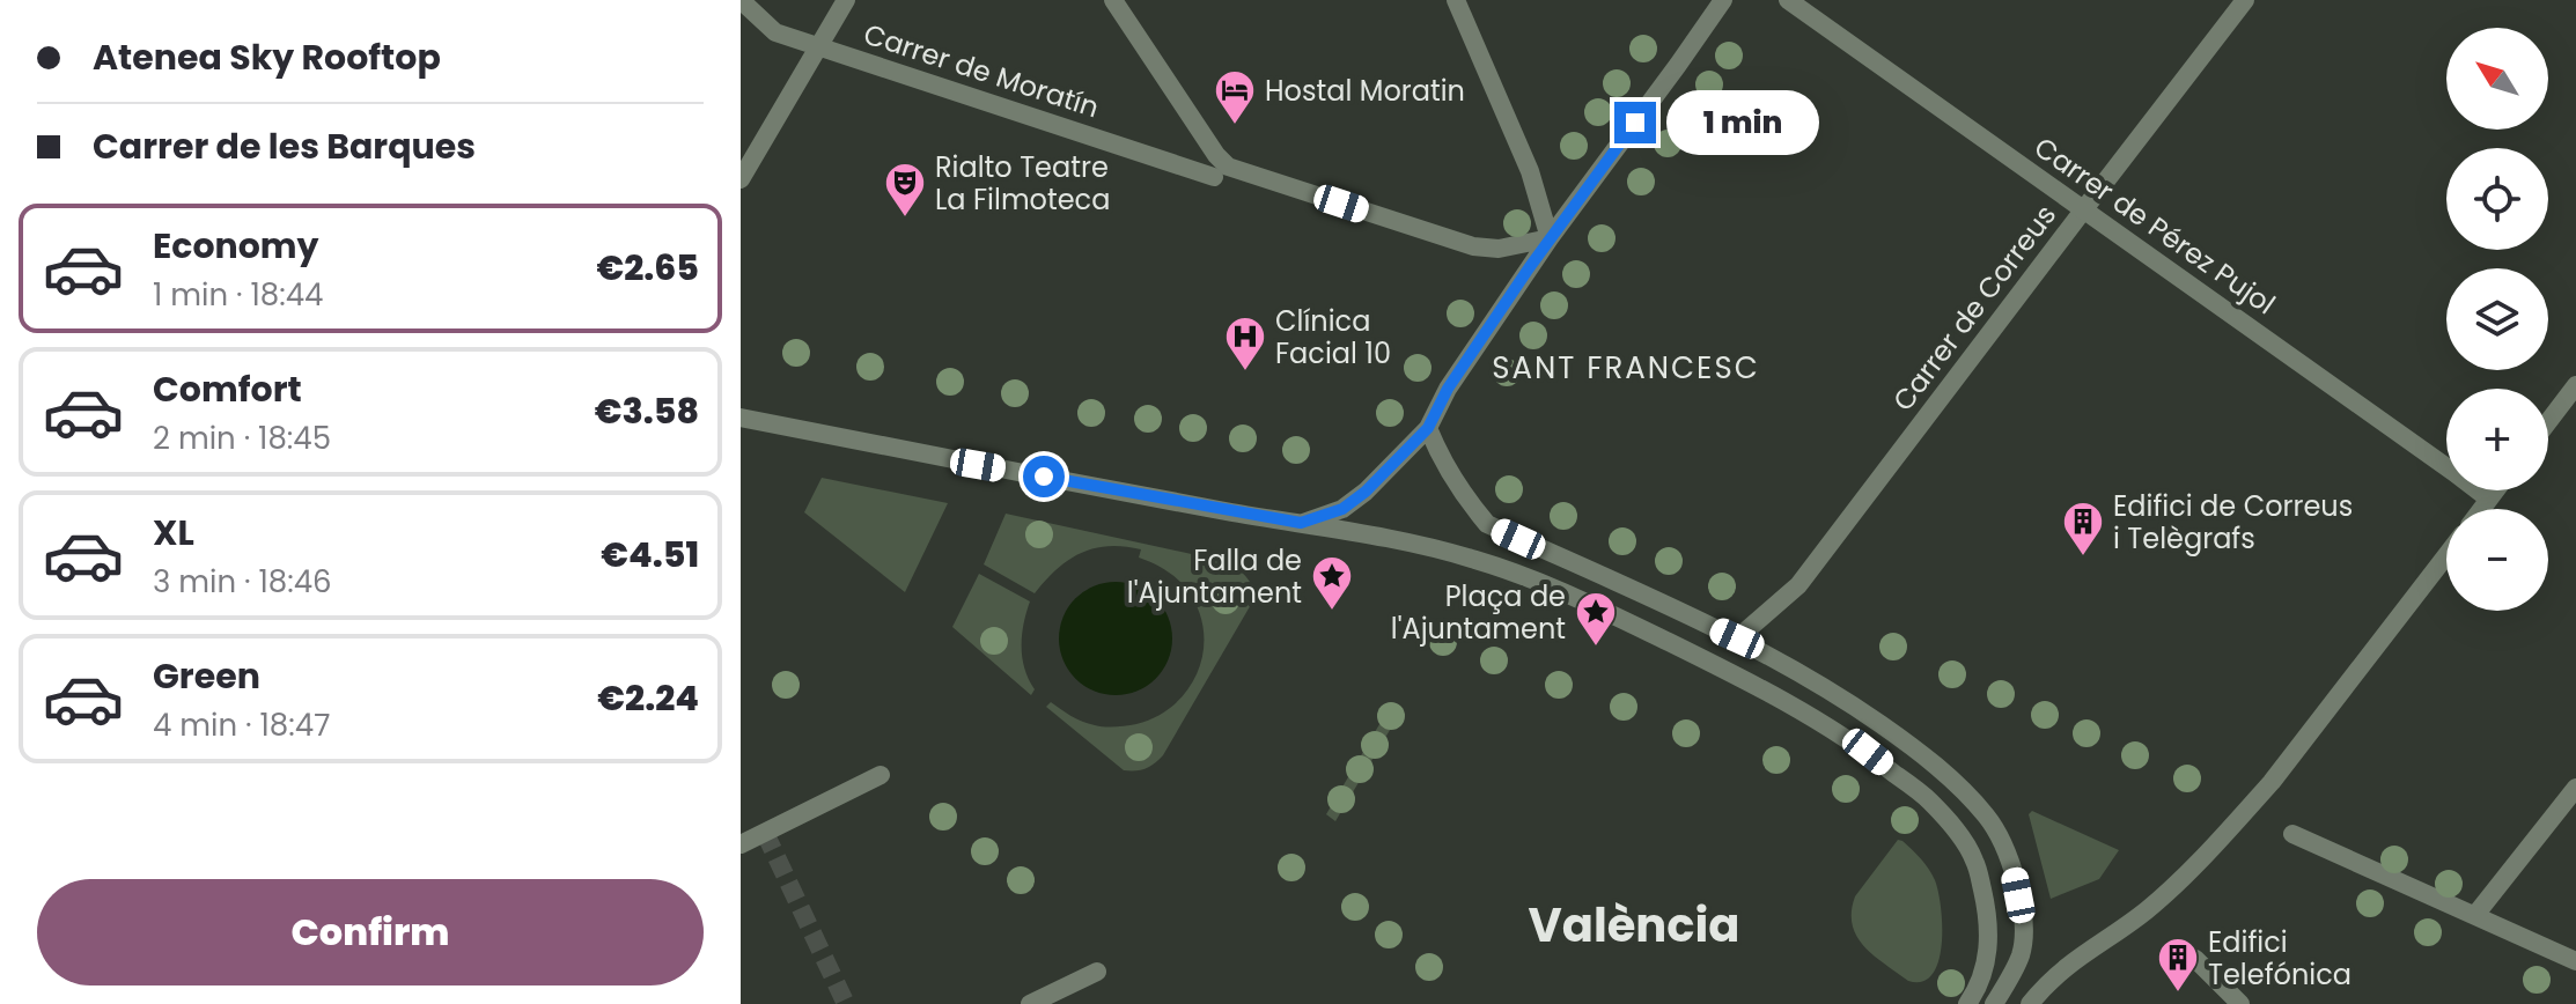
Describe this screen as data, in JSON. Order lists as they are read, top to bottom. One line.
{"streets":{"street":["Carrer de Moratín","Carrer de Pérez Pujol","Carrer de Correus"]},"crossings":[["Carrer de Pérez Pujol","Carrer de Correus"]],"districts":["SANT FRANCESC","València"],"places":{"hotel":["Hostal Moratin"],"theatre":["Rialto Teatre La Filmoteca"],"hospital":["Clínica Facial 10"],"building":["Edifici de Correus i Telègrafs","Edifici Telefónica"],"place":["Falla de l'Ajuntament","Plaça de l'Ajuntament"]},"north":"top left","page":{"banner":["Atenea Sky Rooftop","Carrer de les Barques"],"map_buttons":["+","−"],"bubble":"1 min","list":[{"name":"Economy","note":"1 min · 18:44","value":"€2.65"},{"name":"Comfort","note":"2 min · 18:45","value":"€3.58"},{"name":"XL","note":"3 min · 18:46","value":"€4.51"},{"name":"Green","note":"4 min · 18:47","value":"€2.24"}],"buttons":"Confirm"}}
